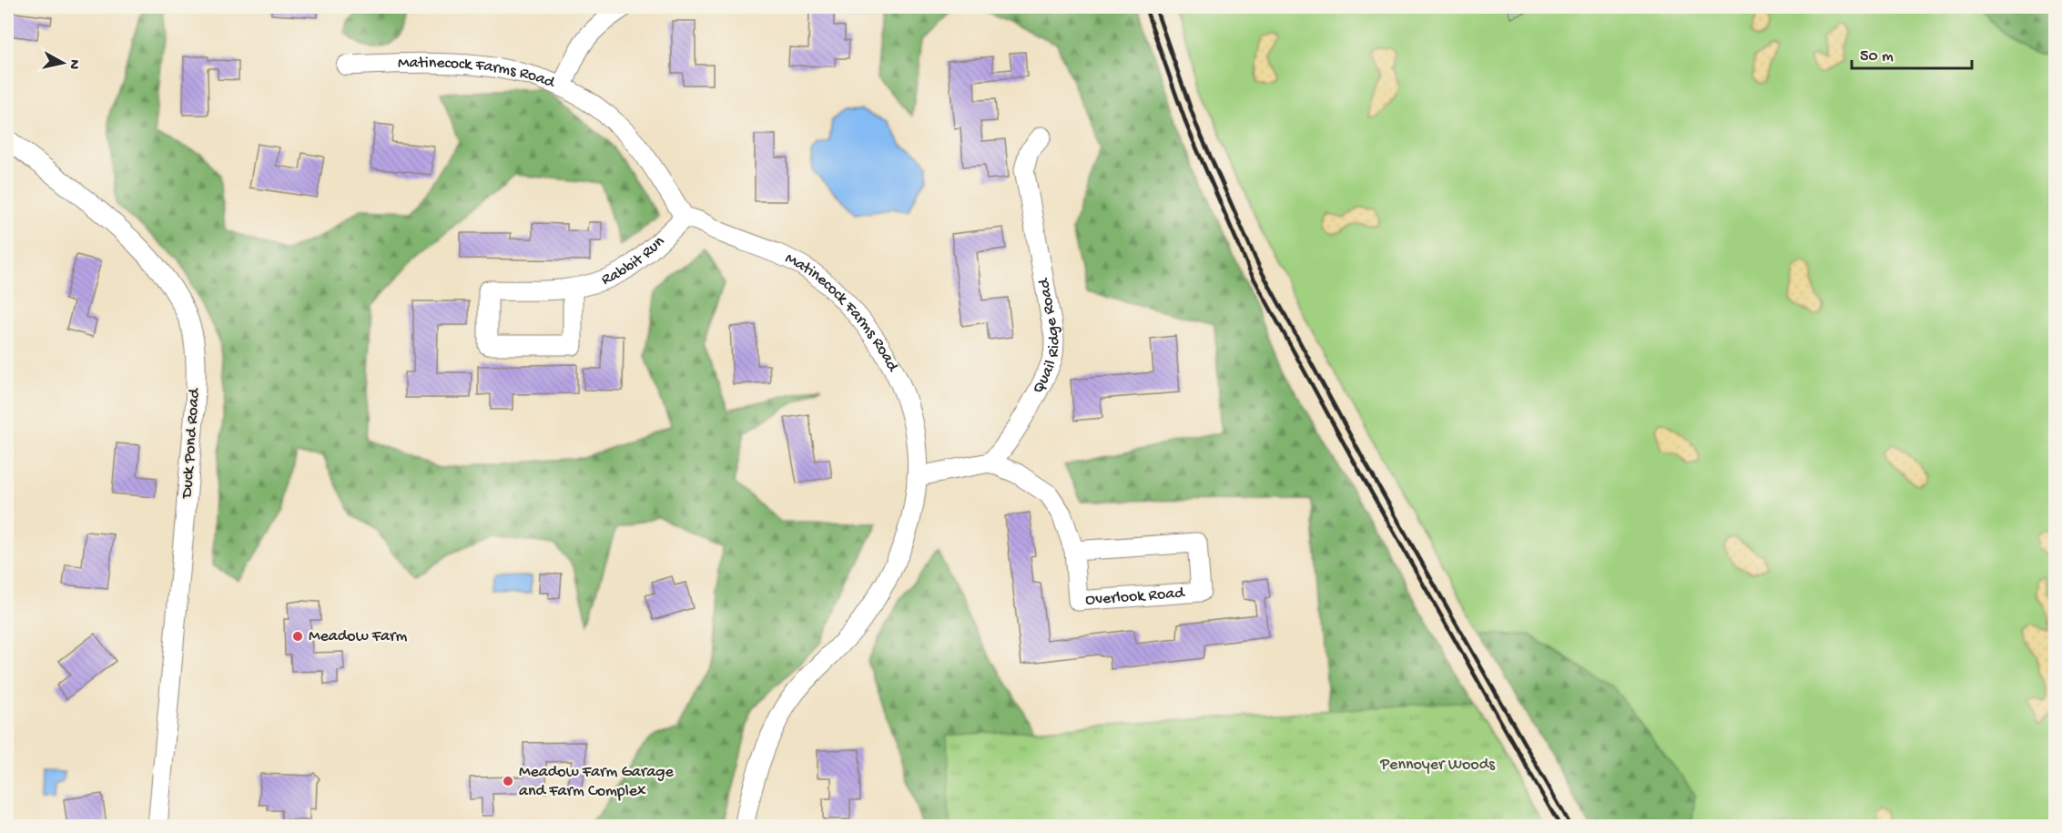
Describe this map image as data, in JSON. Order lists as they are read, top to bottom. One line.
{"streets":{"street":["Matinecock Farms Road","Rabbit Run","Quail Ridge Road","Duck Pond Road","Overlook Road"]},"crossings":[["Matinecock Farms Road","Rabbit Run"],["Quail Ridge Road","Overlook Road"]],"parks":["Pennoyer Woods"],"places":["Meadow Farm","Meadow Farm Garage and Farm Complex"],"scale_bar":"50 m","north":"right"}
